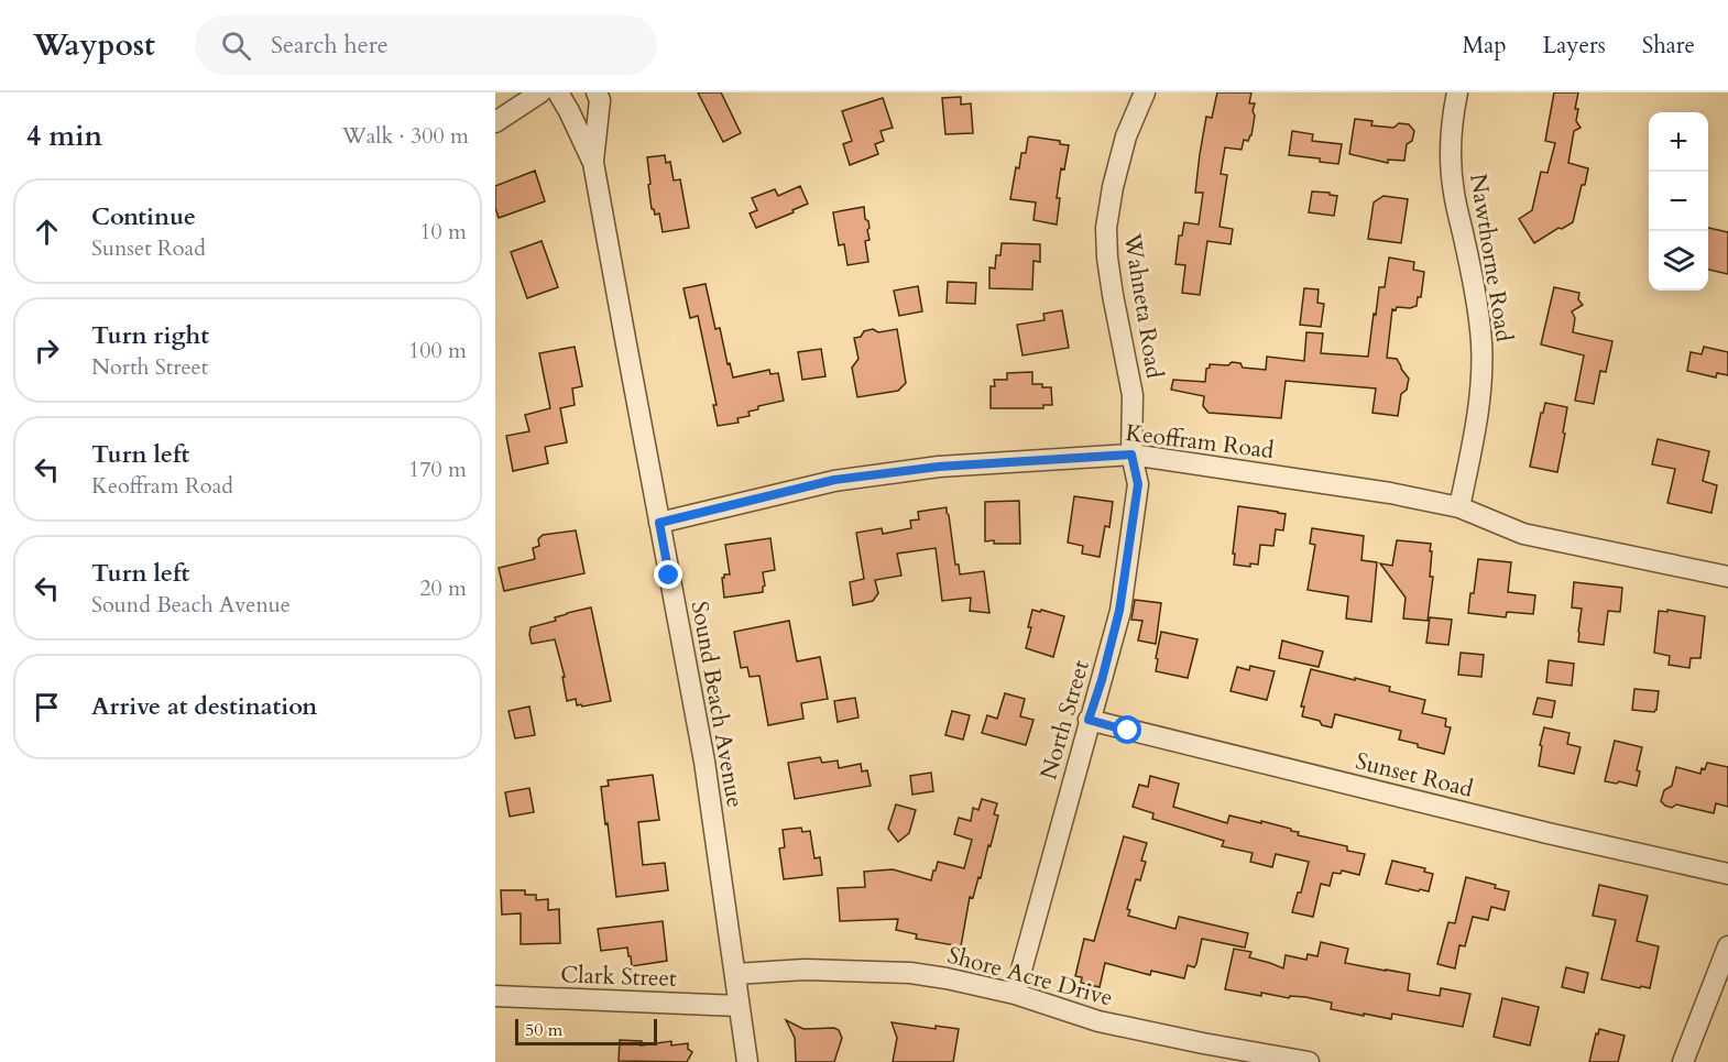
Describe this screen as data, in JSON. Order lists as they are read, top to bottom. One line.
{"streets":{"street":["Nawthorne Road","Wahneta Road","Keoffram Road","Sound Beach Avenue","North Street","Sunset Road","Clark Street","Shore Acre Drive"]},"crossings":[["Nawthorne Road","Keoffram Road"],["Wahneta Road","Keoffram Road"],["Wahneta Road","North Street"],["Keoffram Road","Sound Beach Avenue"],["Keoffram Road","North Street"],["Sound Beach Avenue","Clark Street"],["Sound Beach Avenue","Shore Acre Drive"],["North Street","Sunset Road"],["North Street","Shore Acre Drive"]],"scale_bar":"50 m","page":{"header":"Waypost","search":"Search here","nav":["Map","Layers","Share"],"heading":["4 min","Walk · 300 m"],"map_buttons":["+","−"],"list":[["Continue","Sunset Road","10 m"],["Turn right","North Street","100 m"],["Turn left","Keoffram Road","170 m"],["Turn left","Sound Beach Avenue","20 m"],"Arrive at destination"],"scale":"50 m"}}
